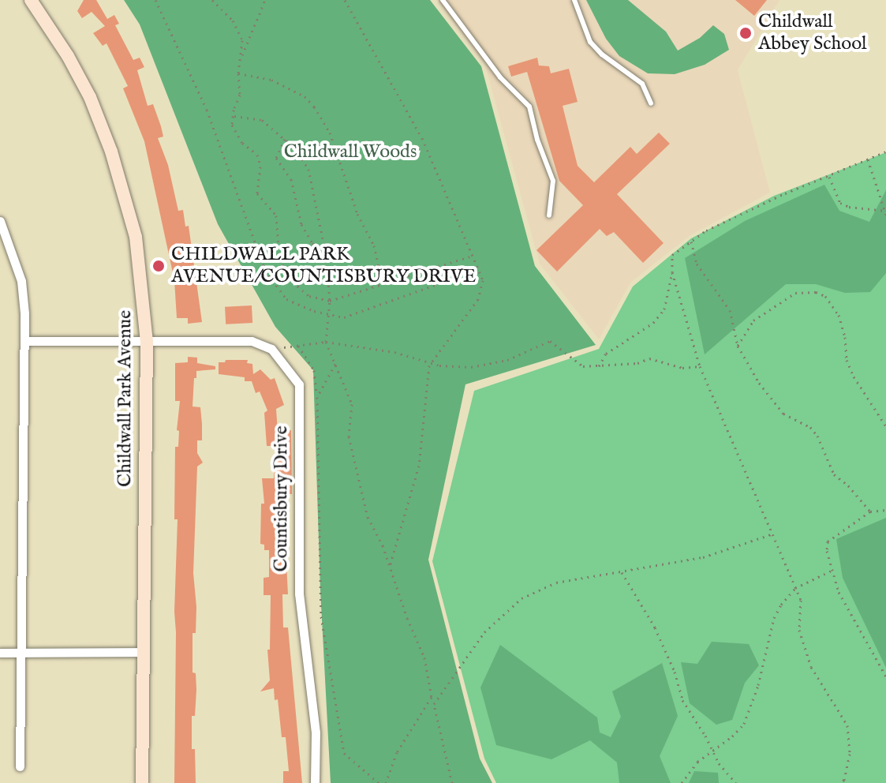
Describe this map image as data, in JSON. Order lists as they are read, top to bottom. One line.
{"streets":{"street":["Childwall Park Avenue","Countisbury Drive"]},"parks":["Childwall Woods"],"places":["Childwall Abbey School","CHILDWALL PARK AVENUE/COUNTISBURY DRIVE"]}
